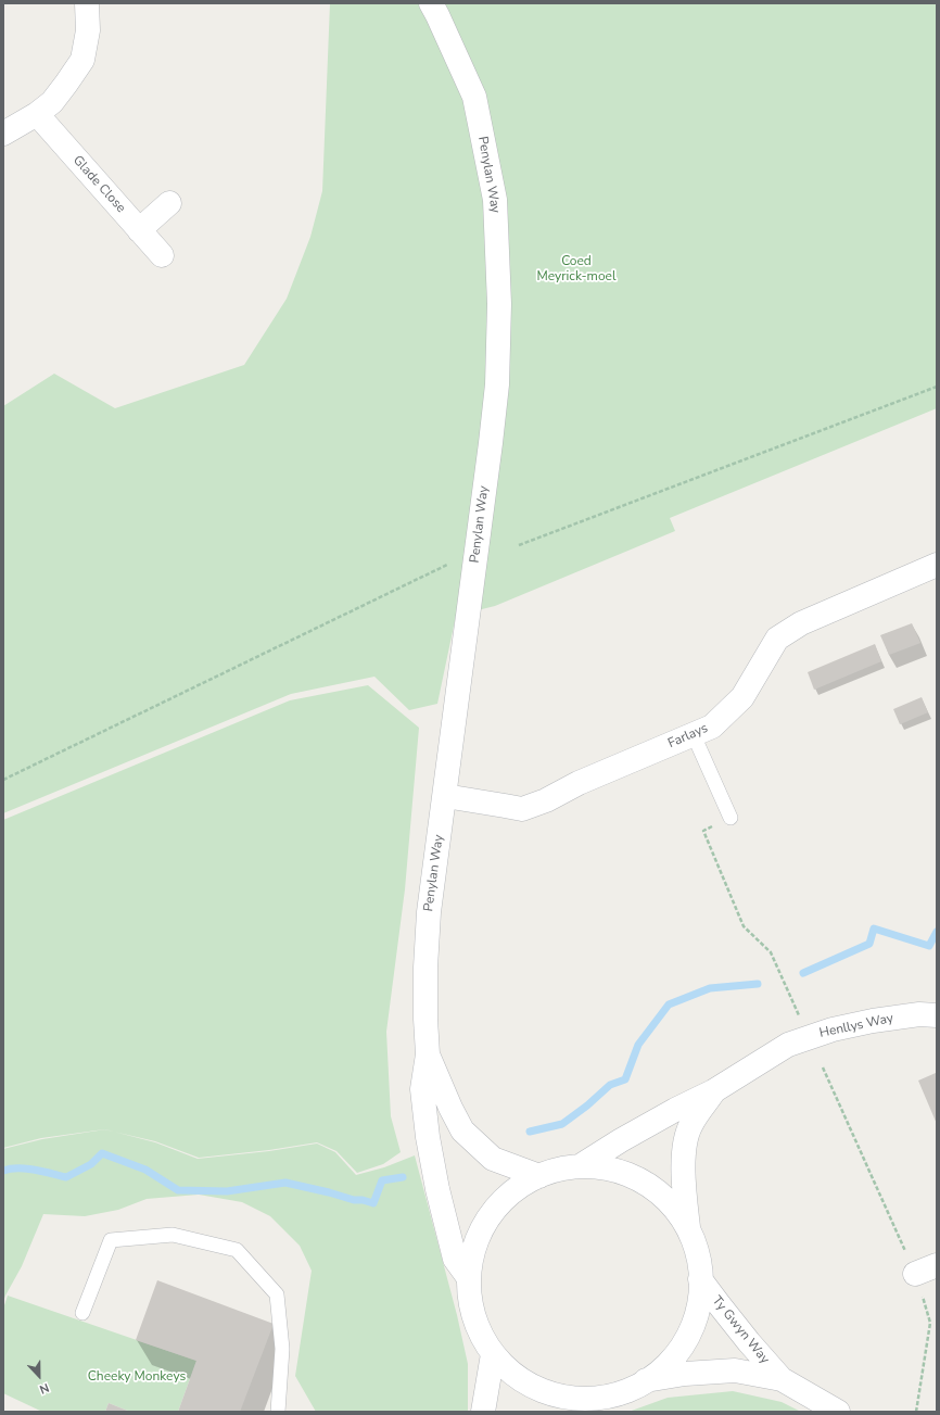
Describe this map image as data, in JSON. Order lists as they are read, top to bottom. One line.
{"streets":{"street":["Penylan Way","Glade Close","Farlays","Henllys Way","Ty Gwyn Way"]},"crossings":[["Penylan Way","Farlays"]],"parks":["Coed Meyrick-moel","Cheeky Monkeys"],"north":"bottom"}
